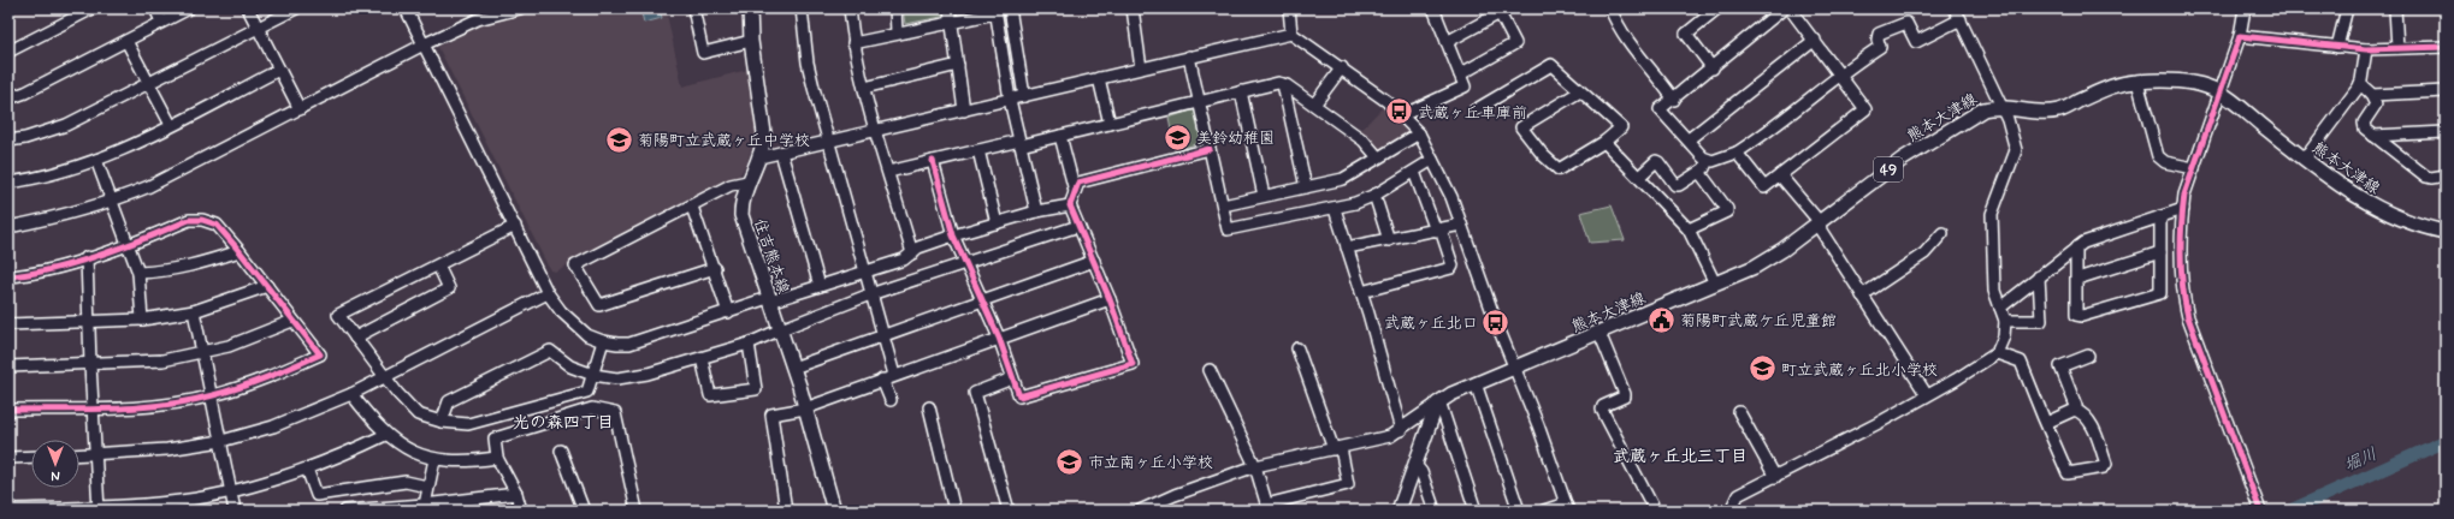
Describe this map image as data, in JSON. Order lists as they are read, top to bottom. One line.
{"streets":{"main road":["熊本大津線","49","住吉熊本線"]},"districts":["光の森四丁目","武蔵ヶ丘北三丁目"],"water":["堀川"],"places":{"bus stop":["武蔵ヶ丘車庫前","武蔵ヶ丘北口"],"school or university":["美鈴幼稚園","菊陽町立武蔵ヶ丘中学校","町立武蔵ヶ丘北小学校","市立南ヶ丘小学校"],"public building":["菊陽町武蔵ケ丘児童館"]},"north":"bottom"}
